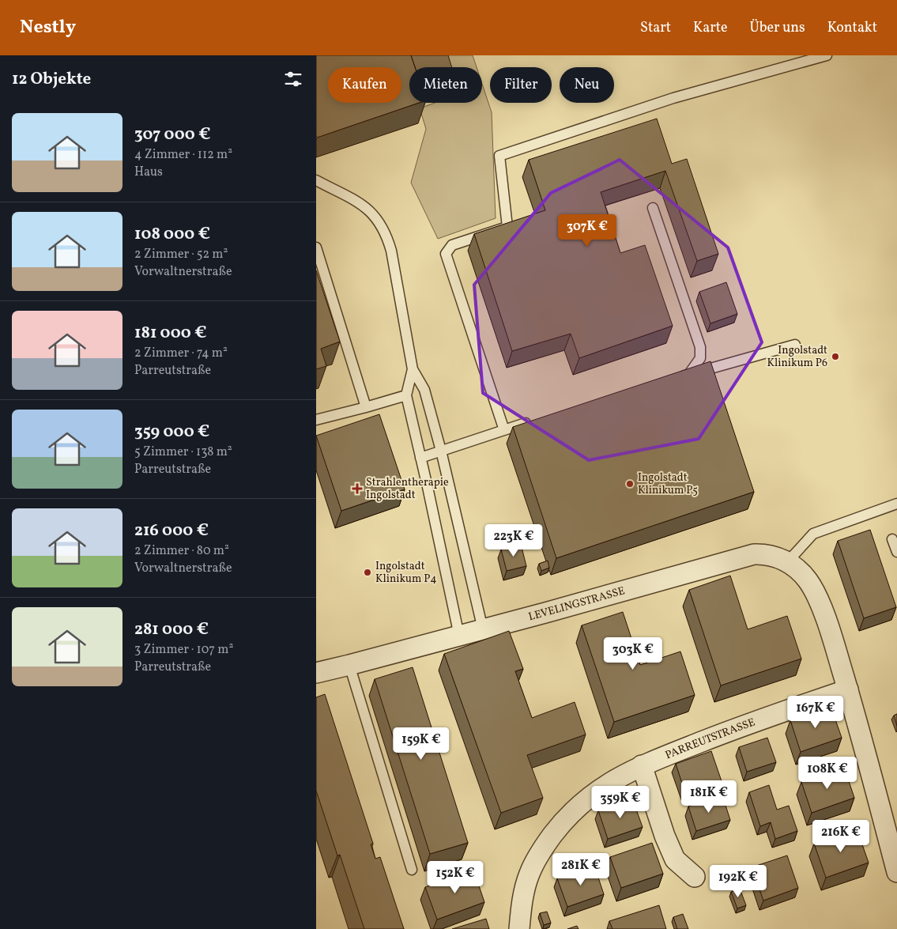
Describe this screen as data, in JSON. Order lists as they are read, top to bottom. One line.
{"streets":{"street":["LEVELINGSTRASSE","PARREUTSTRASSE"]},"crossings":[["LEVELINGSTRASSE","PARREUTSTRASSE"]],"places":{"other":["Ingolstadt Klinikum P6","Ingolstadt Klinikum P5","Ingolstadt Klinikum P4"],"health":["Strahlentherapie Ingolstadt"]},"page":{"header":"Nestly","nav":["Start","Karte","Über uns","Kontakt"],"heading":"12 Objekte","chip":["Kaufen","Mieten","Filter","Neu"],"list":[{"name":"307 000 €","note":"4 Zimmer · 112 m² · Haus"},{"name":"108 000 €","note":"2 Zimmer · 52 m² · Vorwaltnerstraße"},{"name":"181 000 €","note":"2 Zimmer · 74 m² · Parreutstraße"},{"name":"359 000 €","note":"5 Zimmer · 138 m² · Parreutstraße"},{"name":"216 000 €","note":"2 Zimmer · 80 m² · Vorwaltnerstraße"},{"name":"281 000 €","note":"3 Zimmer · 107 m² · Parreutstraße"}],"price":["307K €","223K €","303K €","167K €","159K €","108K €","181K €","359K €","216K €","281K €","152K €","192K €"]}}
